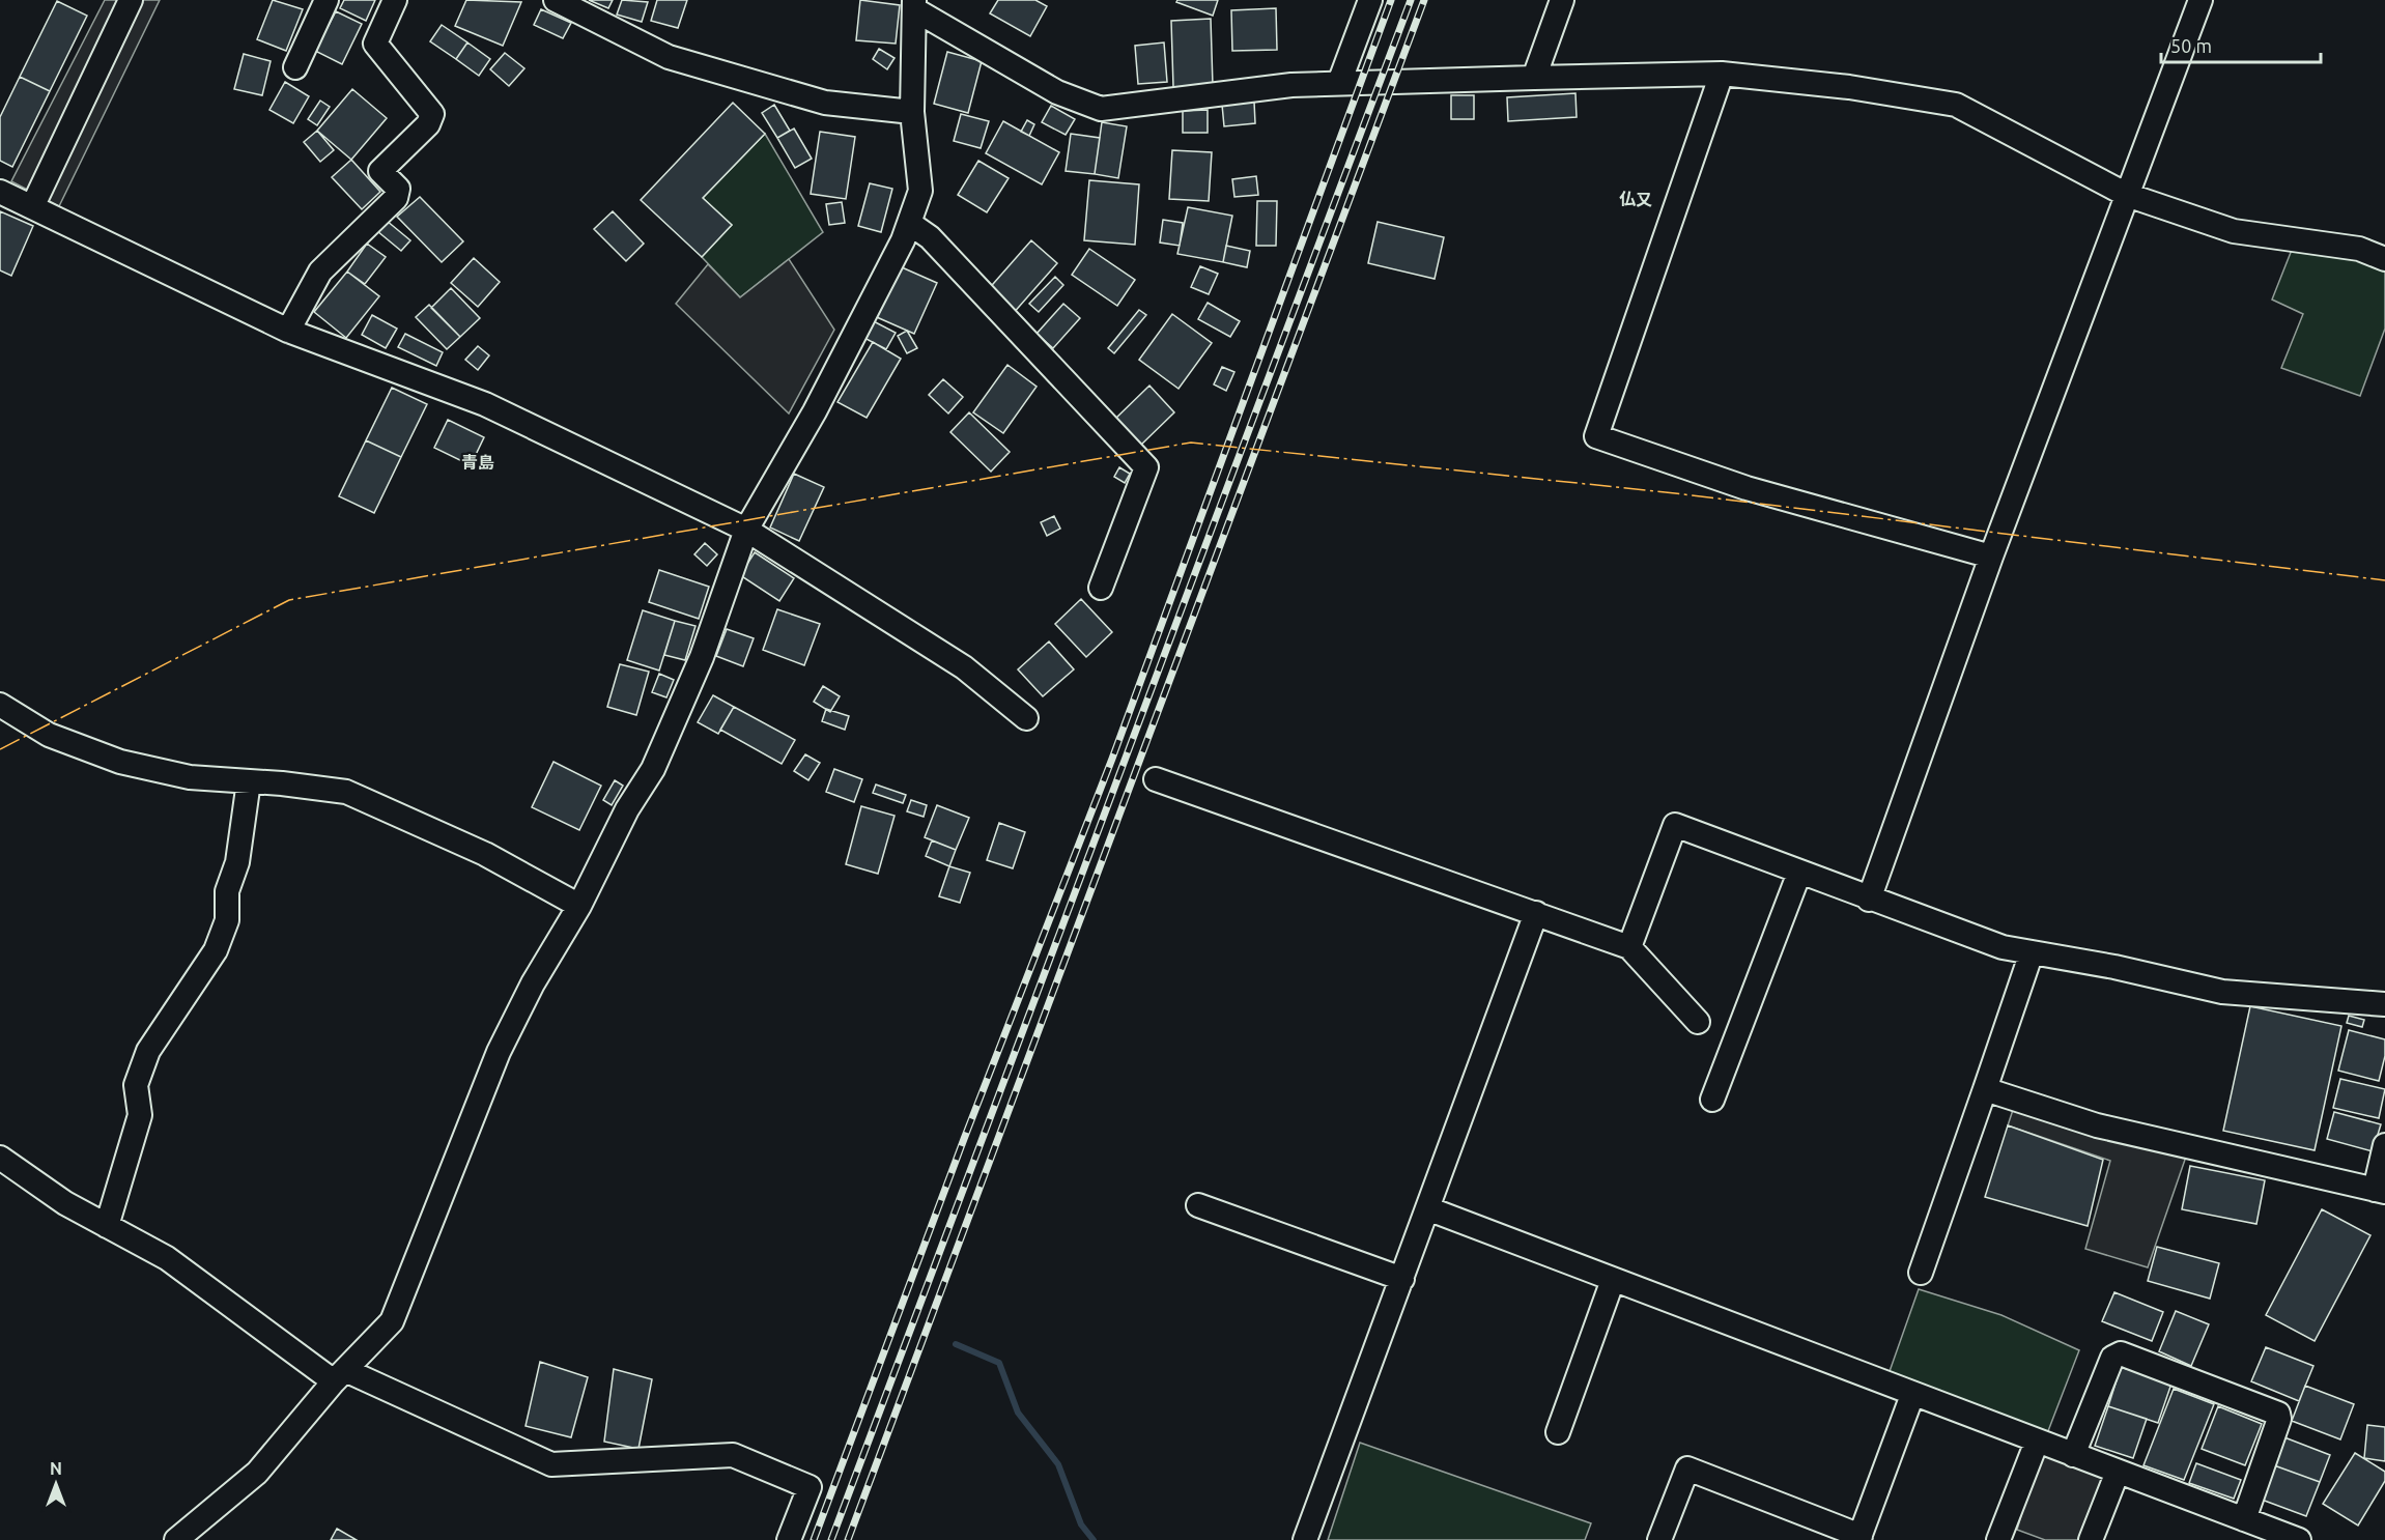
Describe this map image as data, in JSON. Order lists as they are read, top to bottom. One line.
{"districts":["仏又","青島"],"scale_bar":"50 m","north":"top"}
